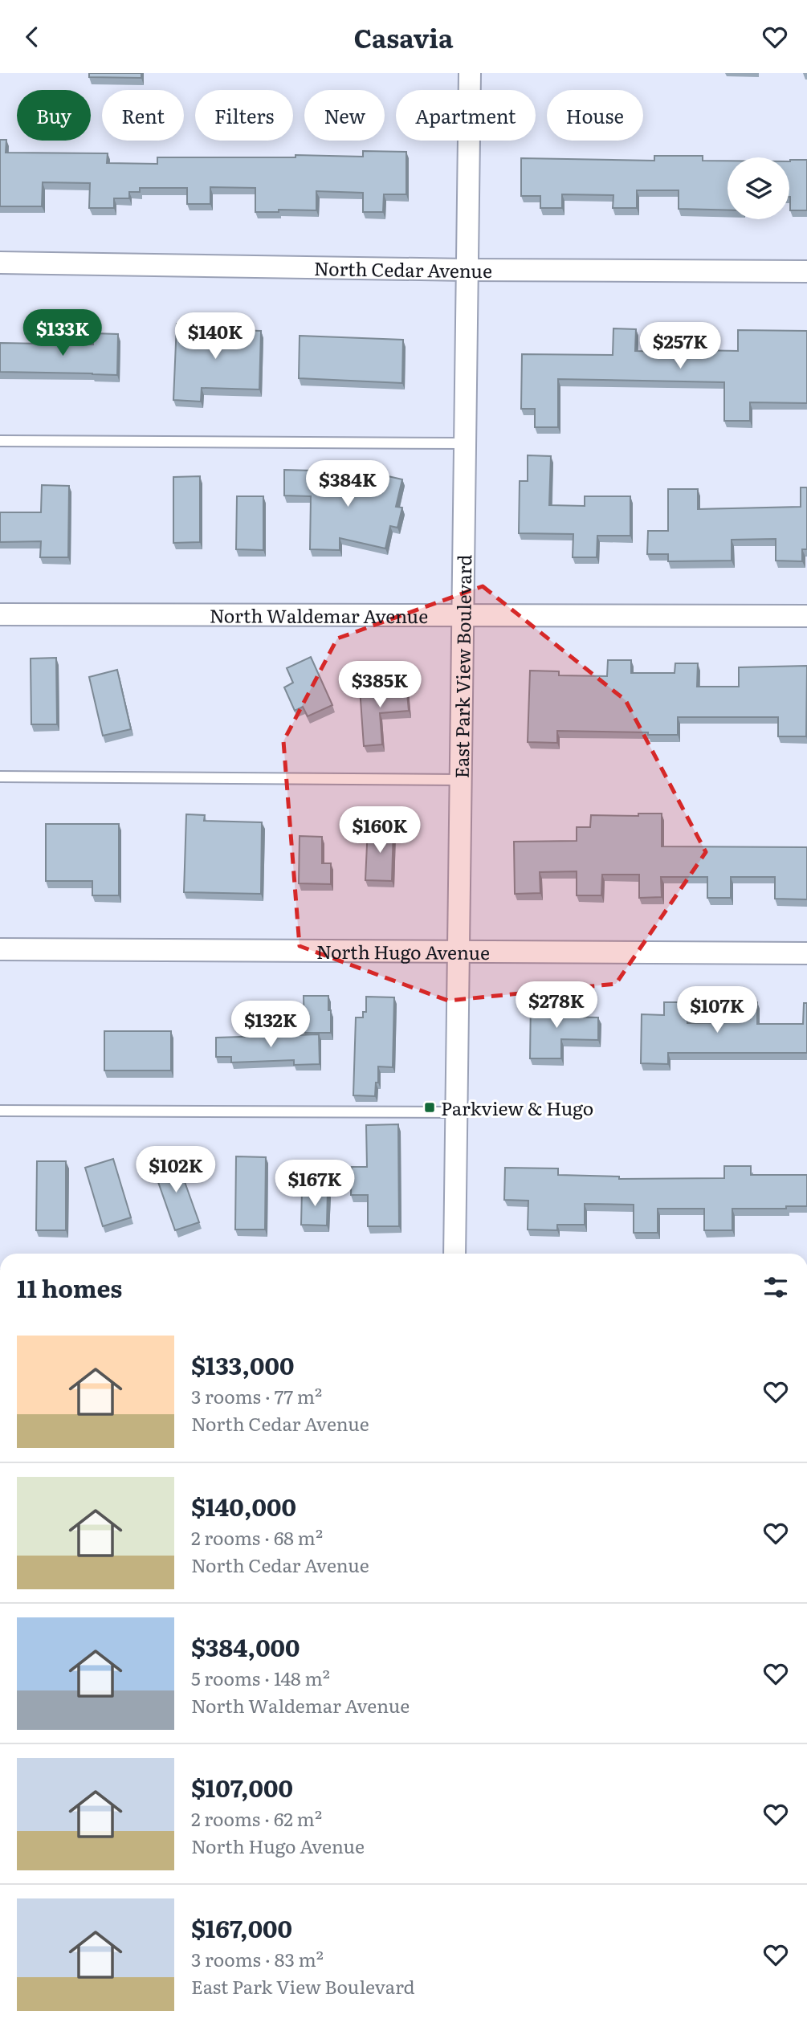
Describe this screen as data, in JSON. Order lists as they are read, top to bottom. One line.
{"streets":{"street":["North Cedar Avenue","North Waldemar Avenue","East Park View Boulevard","North Hugo Avenue"]},"crossings":[["North Cedar Avenue","East Park View Boulevard"],["North Waldemar Avenue","East Park View Boulevard"],["East Park View Boulevard","North Hugo Avenue"]],"places":{"transit":["Parkview & Hugo"]},"page":{"header":"Casavia","chip":["Buy","Rent","Filters","New","Apartment","House"],"price":["$133K","$140K","$257K","$384K","$385K","$160K","$278K","$107K","$132K","$102K","$167K"],"heading":"11 homes","list":[{"name":"$133,000","note":"3 rooms · 77 m² · North Cedar Avenue"},{"name":"$140,000","note":"2 rooms · 68 m² · North Cedar Avenue"},{"name":"$384,000","note":"5 rooms · 148 m² · North Waldemar Avenue"},{"name":"$107,000","note":"2 rooms · 62 m² · North Hugo Avenue"},{"name":"$167,000","note":"3 rooms · 83 m² · East Park View Boulevard"}]}}
